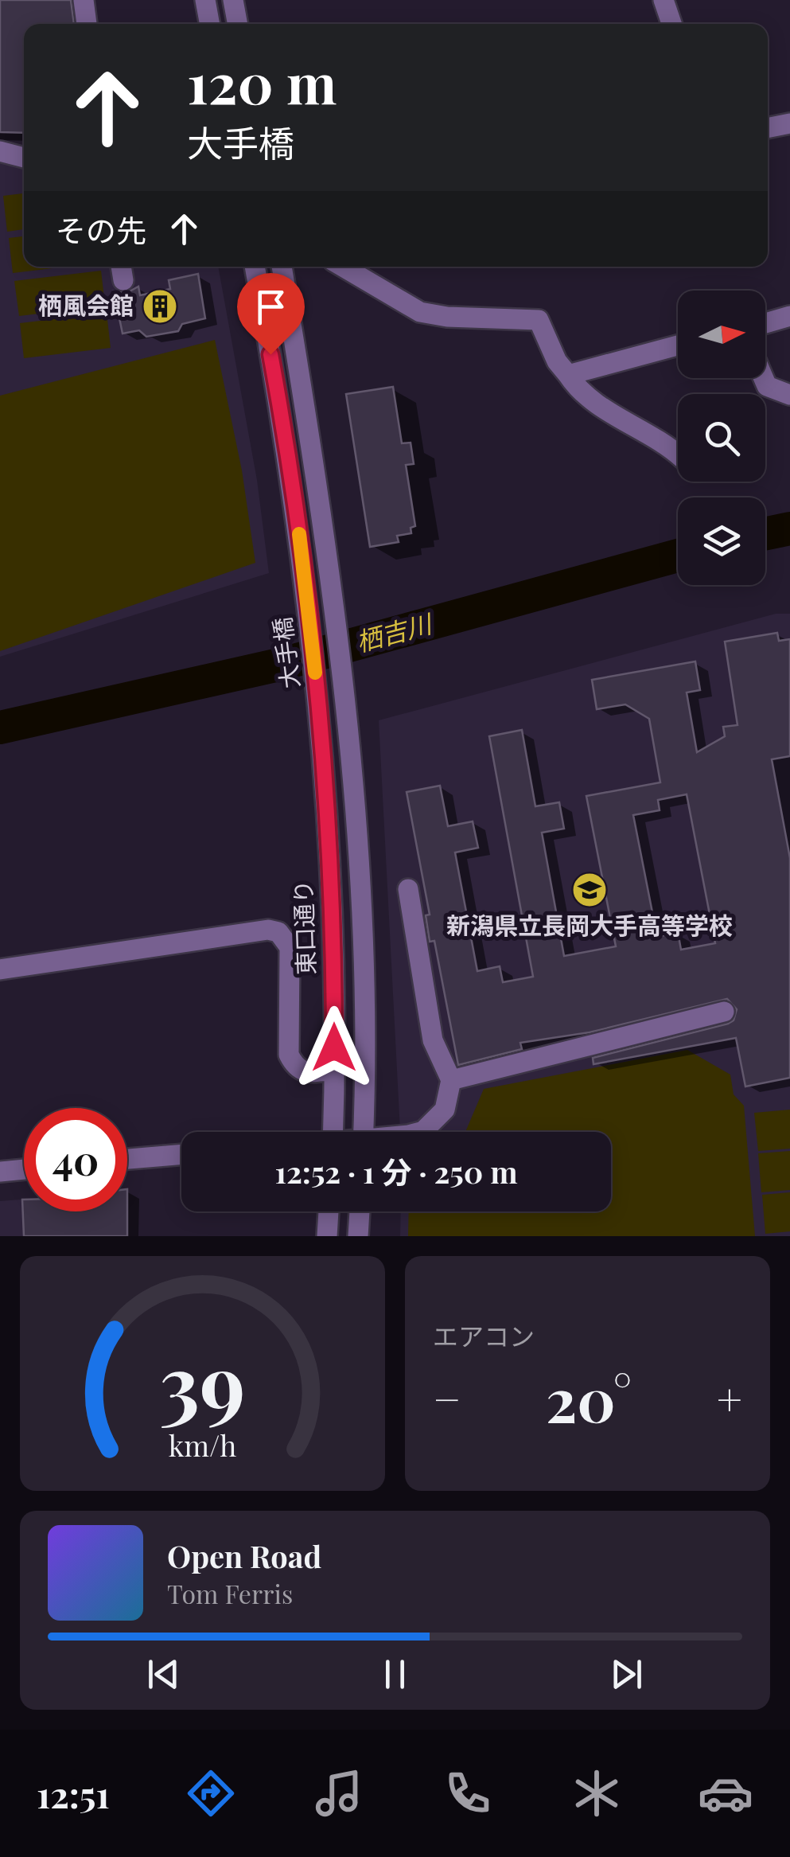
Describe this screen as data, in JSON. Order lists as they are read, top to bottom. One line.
{"streets":{"street":["大手橋","東口通り"]},"crossings":[["大手橋","東口通り"]],"water":["栖吉川"],"places":{"building":["栖風会館"],"school or university":["新潟県立長岡大手高等学校"]},"north":"right","page":{"turn":["120 m","大手橋"],"then":"その先","limit":"40","trip":"12:52 · 1 分 · 250 m","tile":"エアコン","heat":["−","20°","+"],"song":["Open Road","Tom Ferris"],"tabs":"12:51","gauge":["39","km/h"]}}
